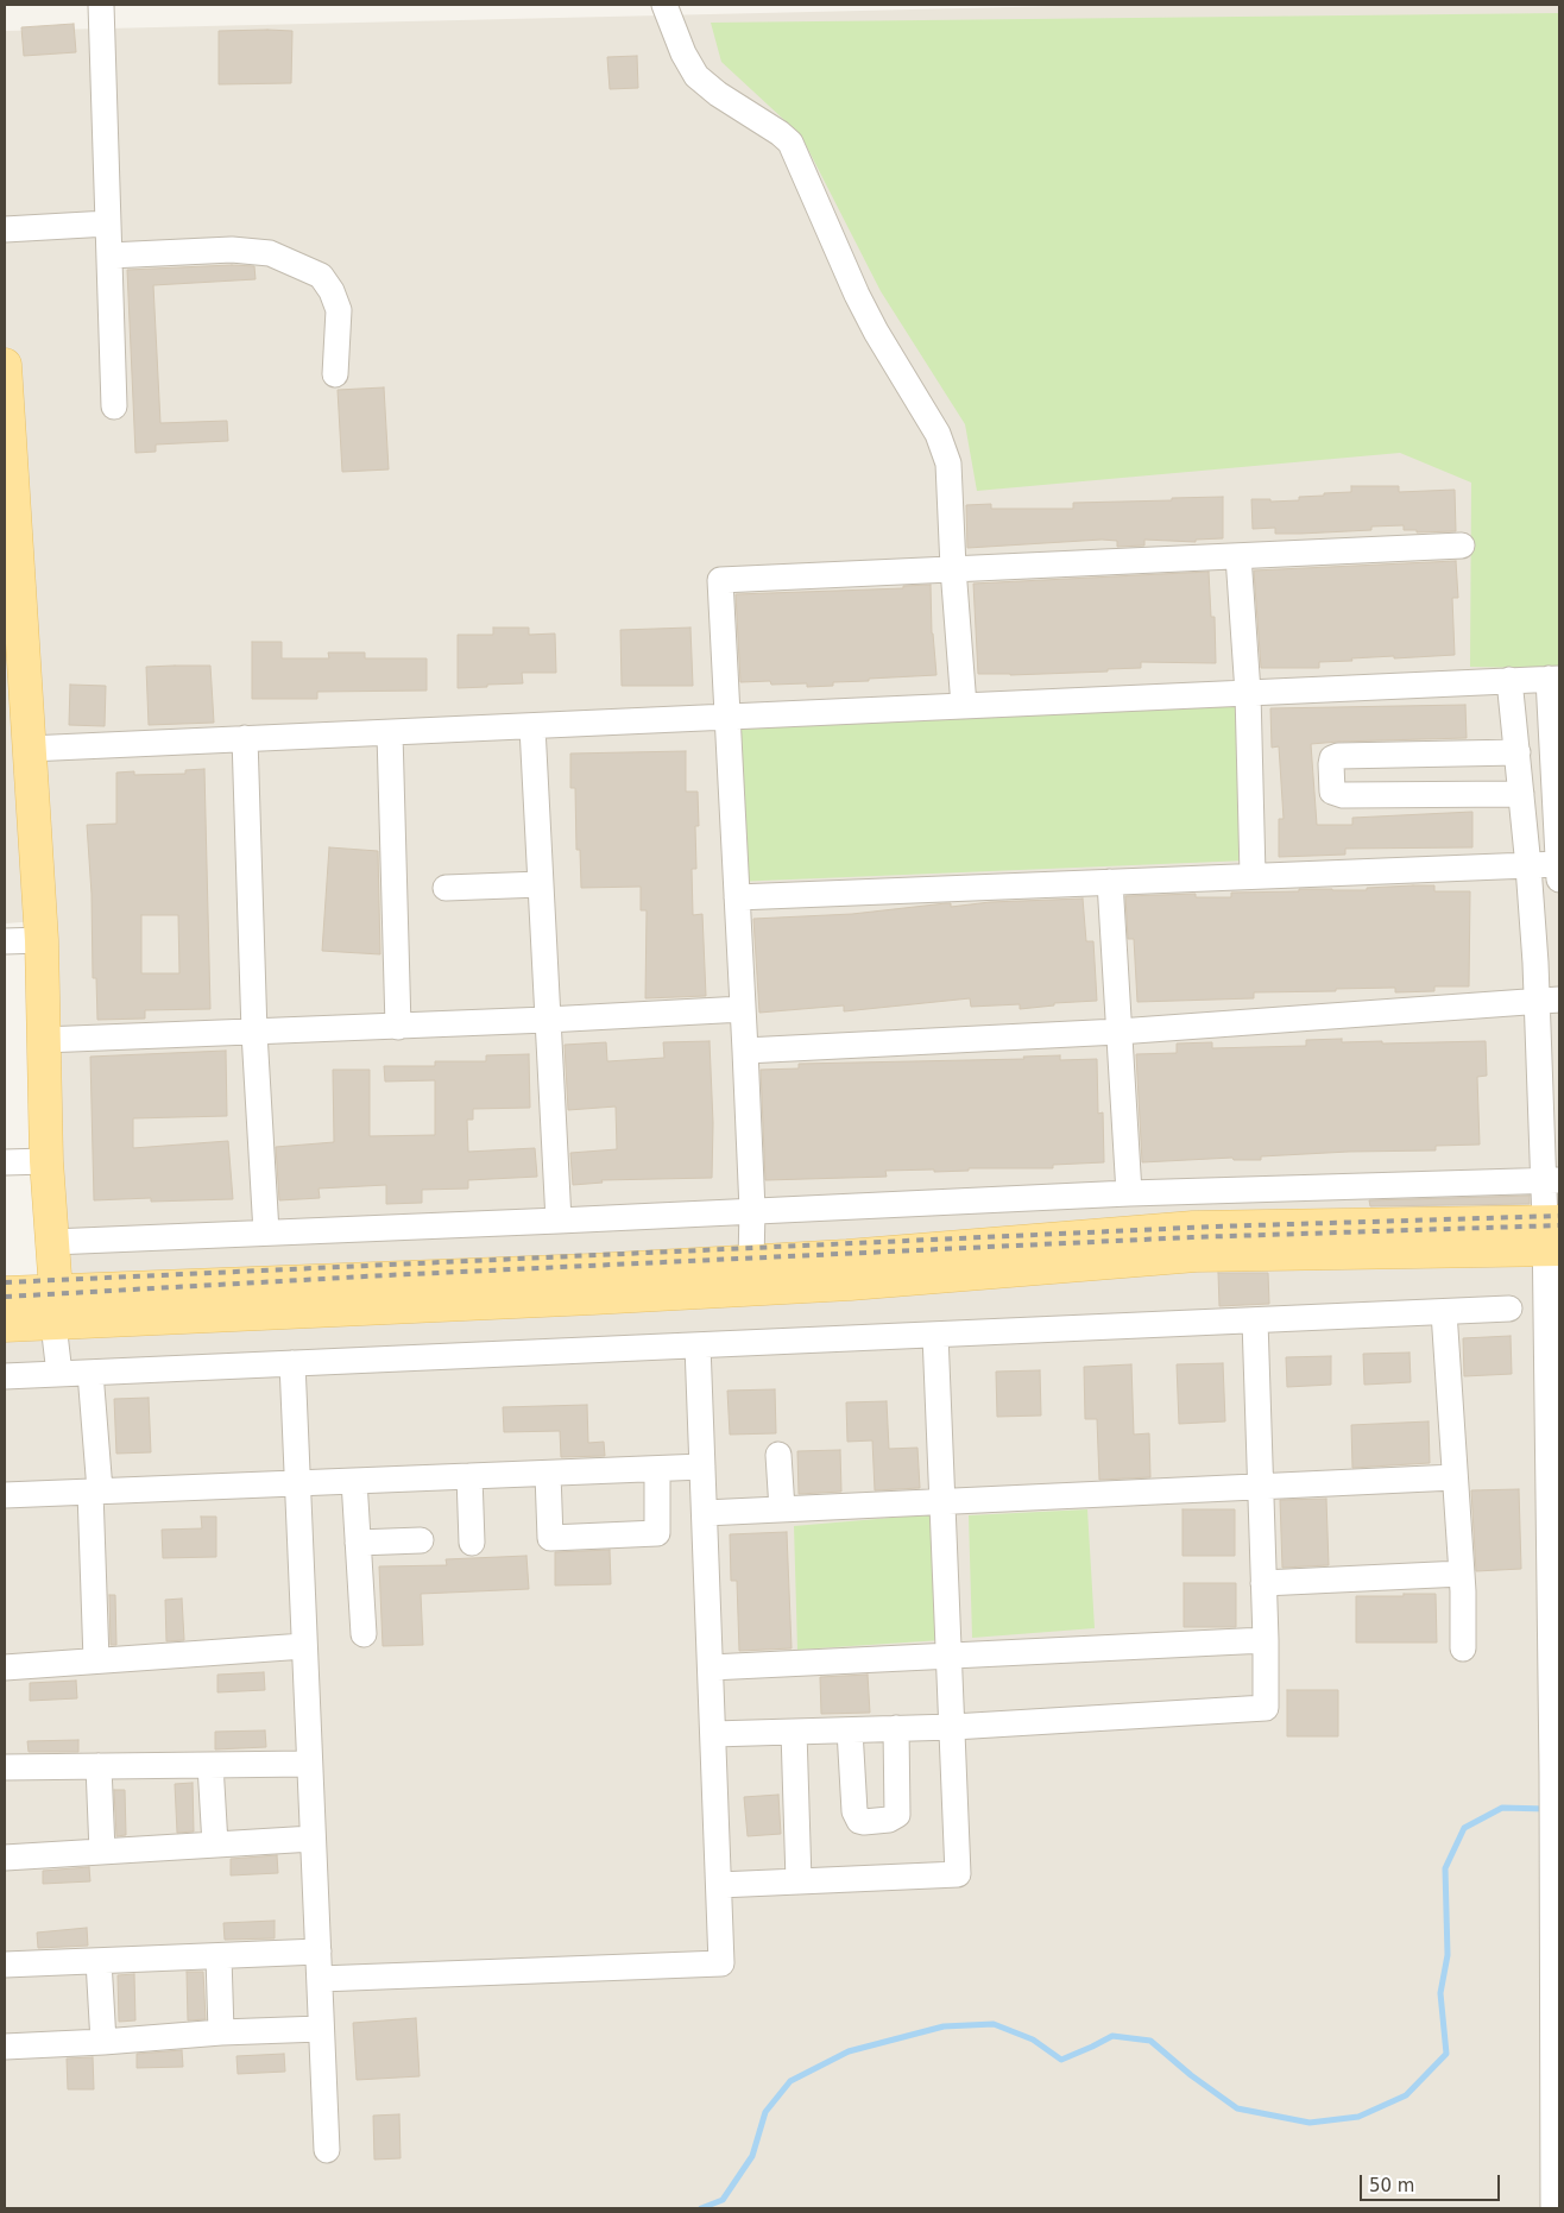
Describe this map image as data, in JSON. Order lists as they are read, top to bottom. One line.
{"scale_bar":"50 m"}
